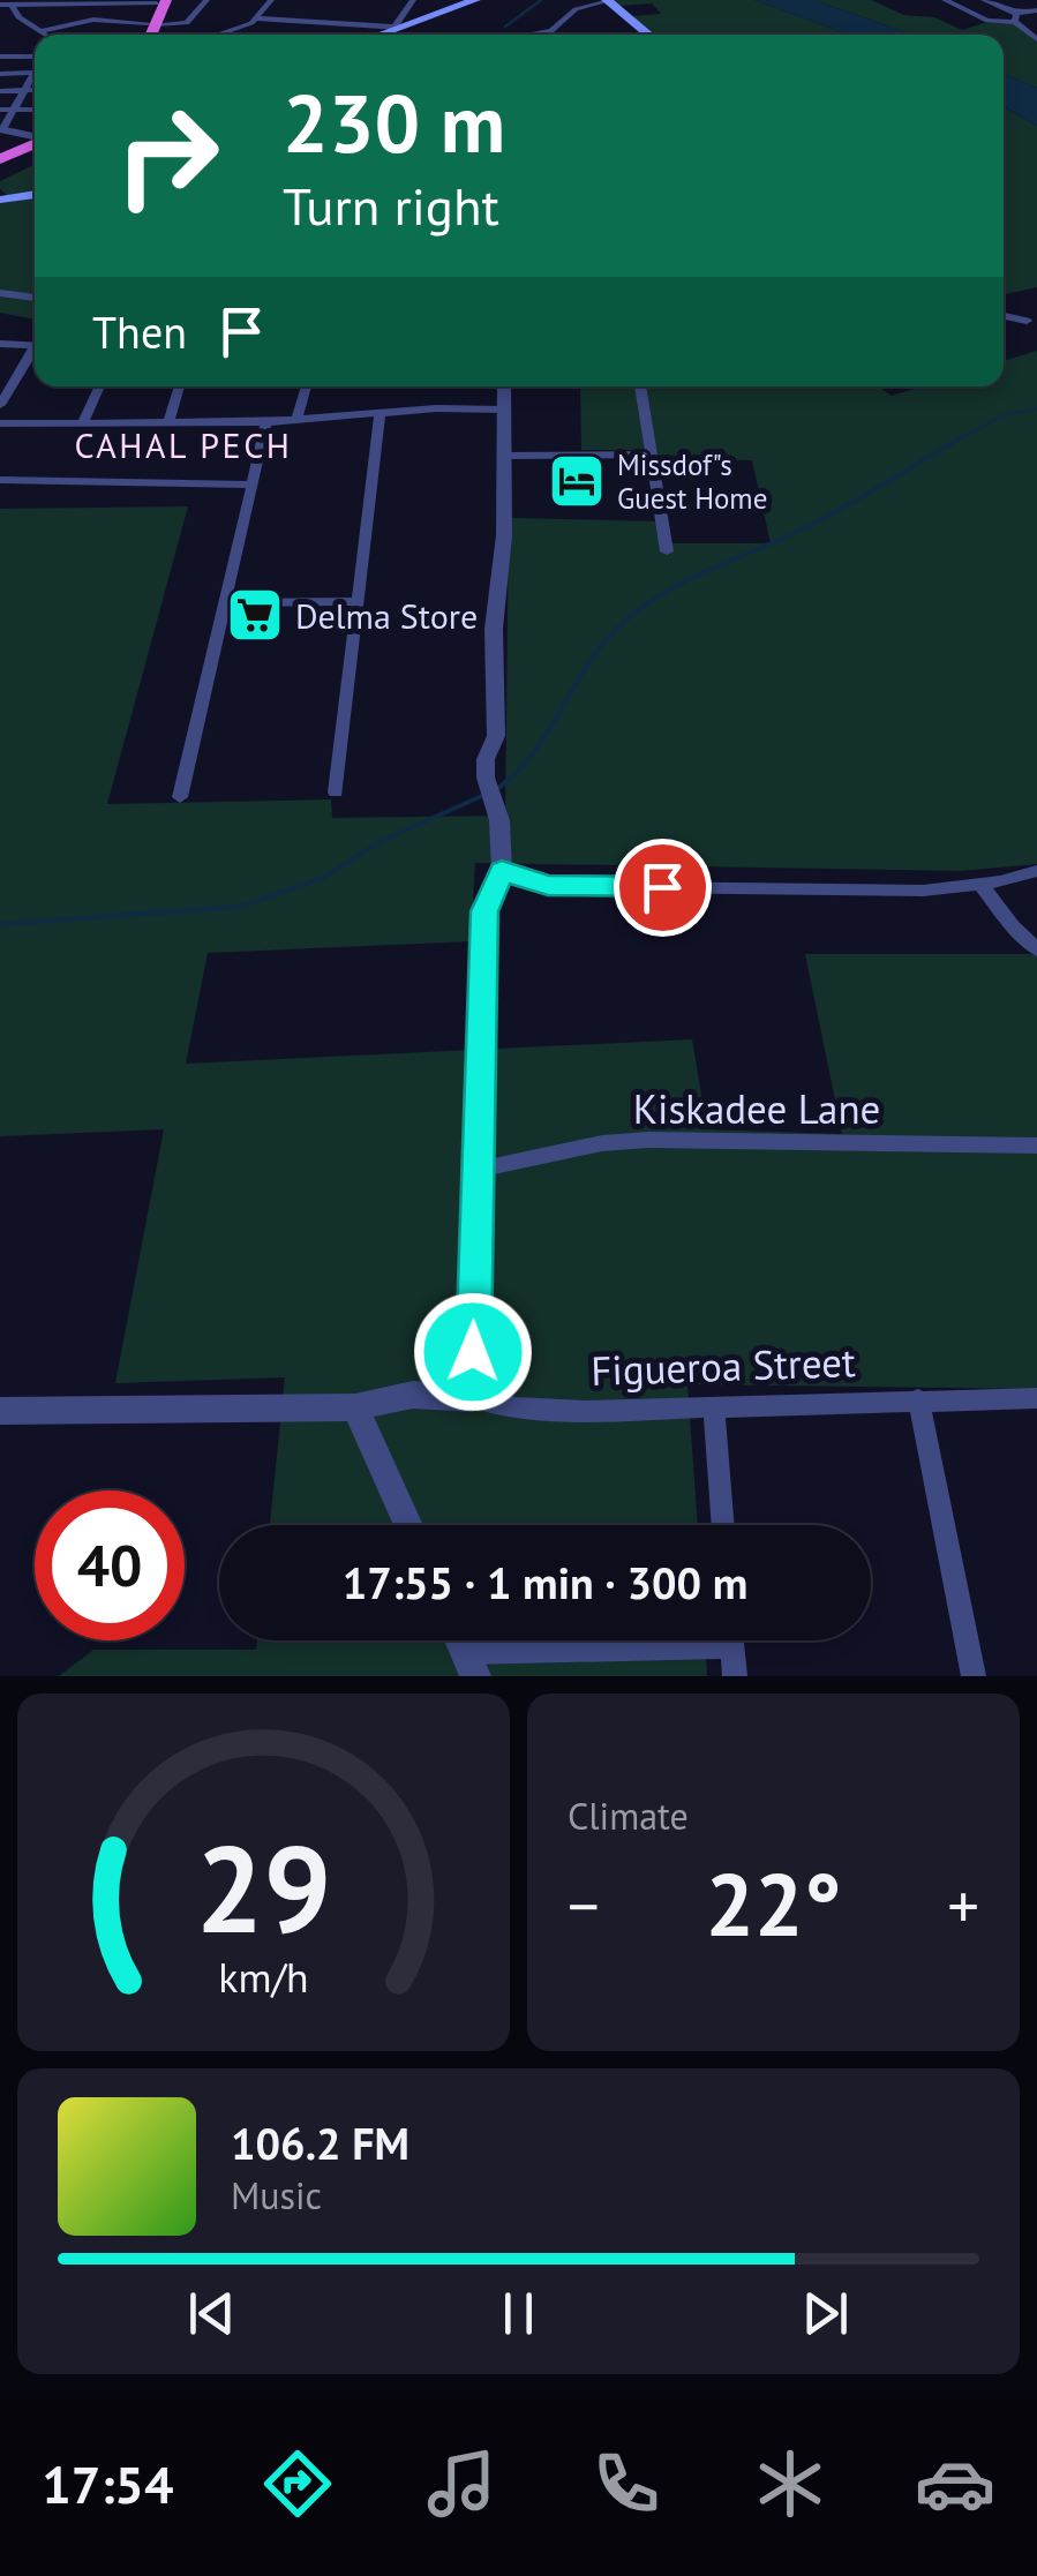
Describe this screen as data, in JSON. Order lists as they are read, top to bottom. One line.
{"streets":{"street":["Kiskadee Lane","Figueroa Street"]},"districts":["CAHAL PECH"],"places":{"hotel":["Missdof\"s Guest Home"],"supermarket":["Delma Store"]},"page":{"turn":["230 m","Turn right"],"then":"Then","limit":"40","trip":"17:55 · 1 min · 300 m","tile":"Climate","heat":["−","22°","+"],"song":["106.2 FM","Music"],"tabs":"17:54","gauge":["29","km/h"]}}
